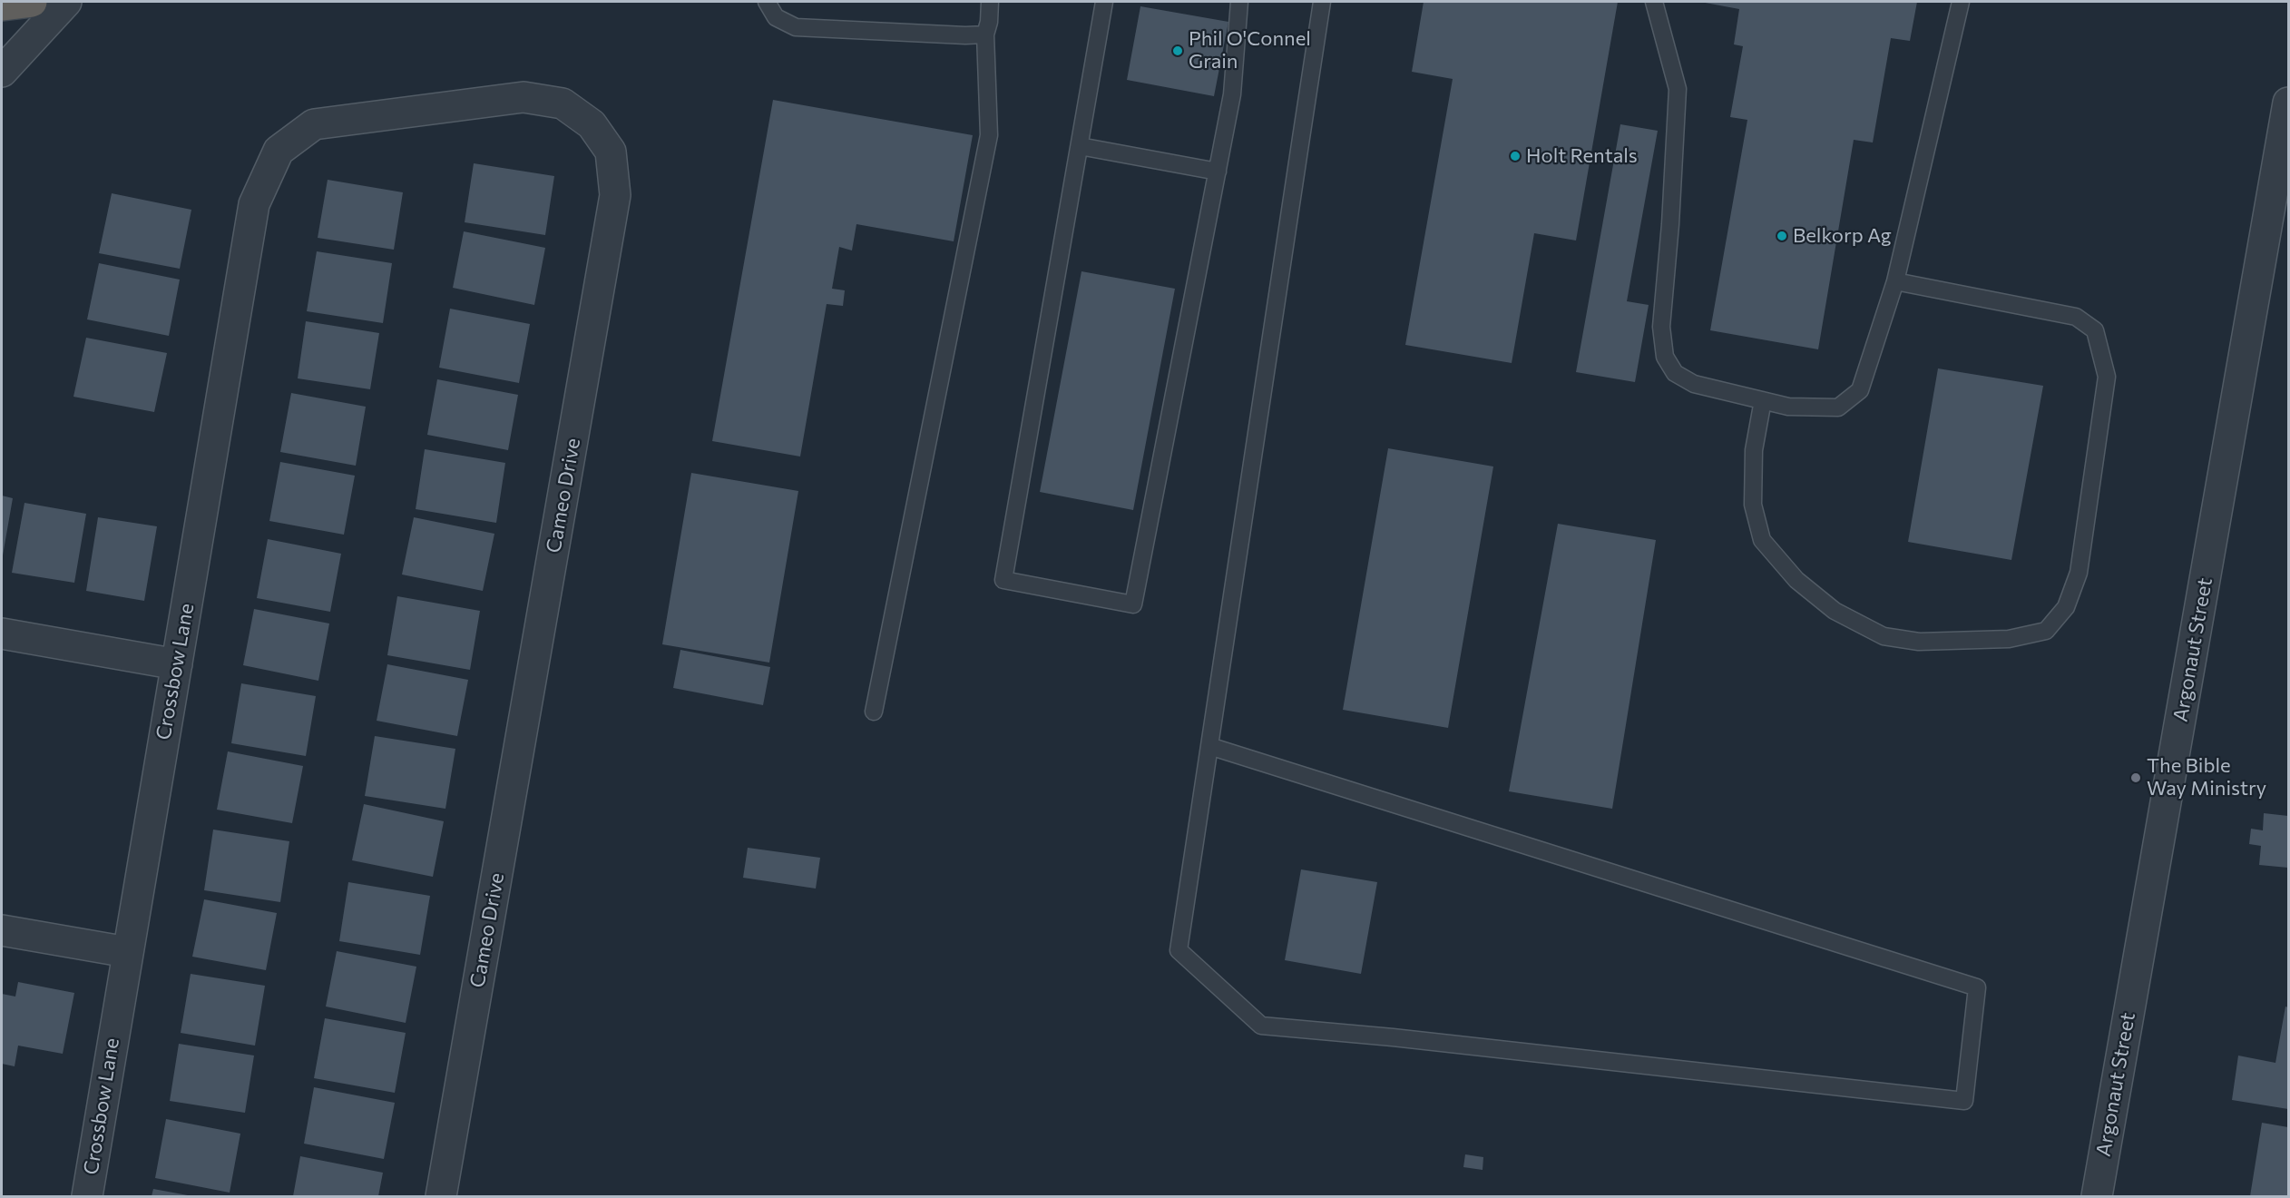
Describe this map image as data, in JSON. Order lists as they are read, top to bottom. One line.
{"streets":{"street":["Cameo Drive","Argonaut Street","Crossbow Lane"]},"crossings":[["Cameo Drive","Crossbow Lane"]],"places":["Phil O'Connel Grain","Holt Rentals","Belkorp Ag","The Bible Way Ministry"]}
